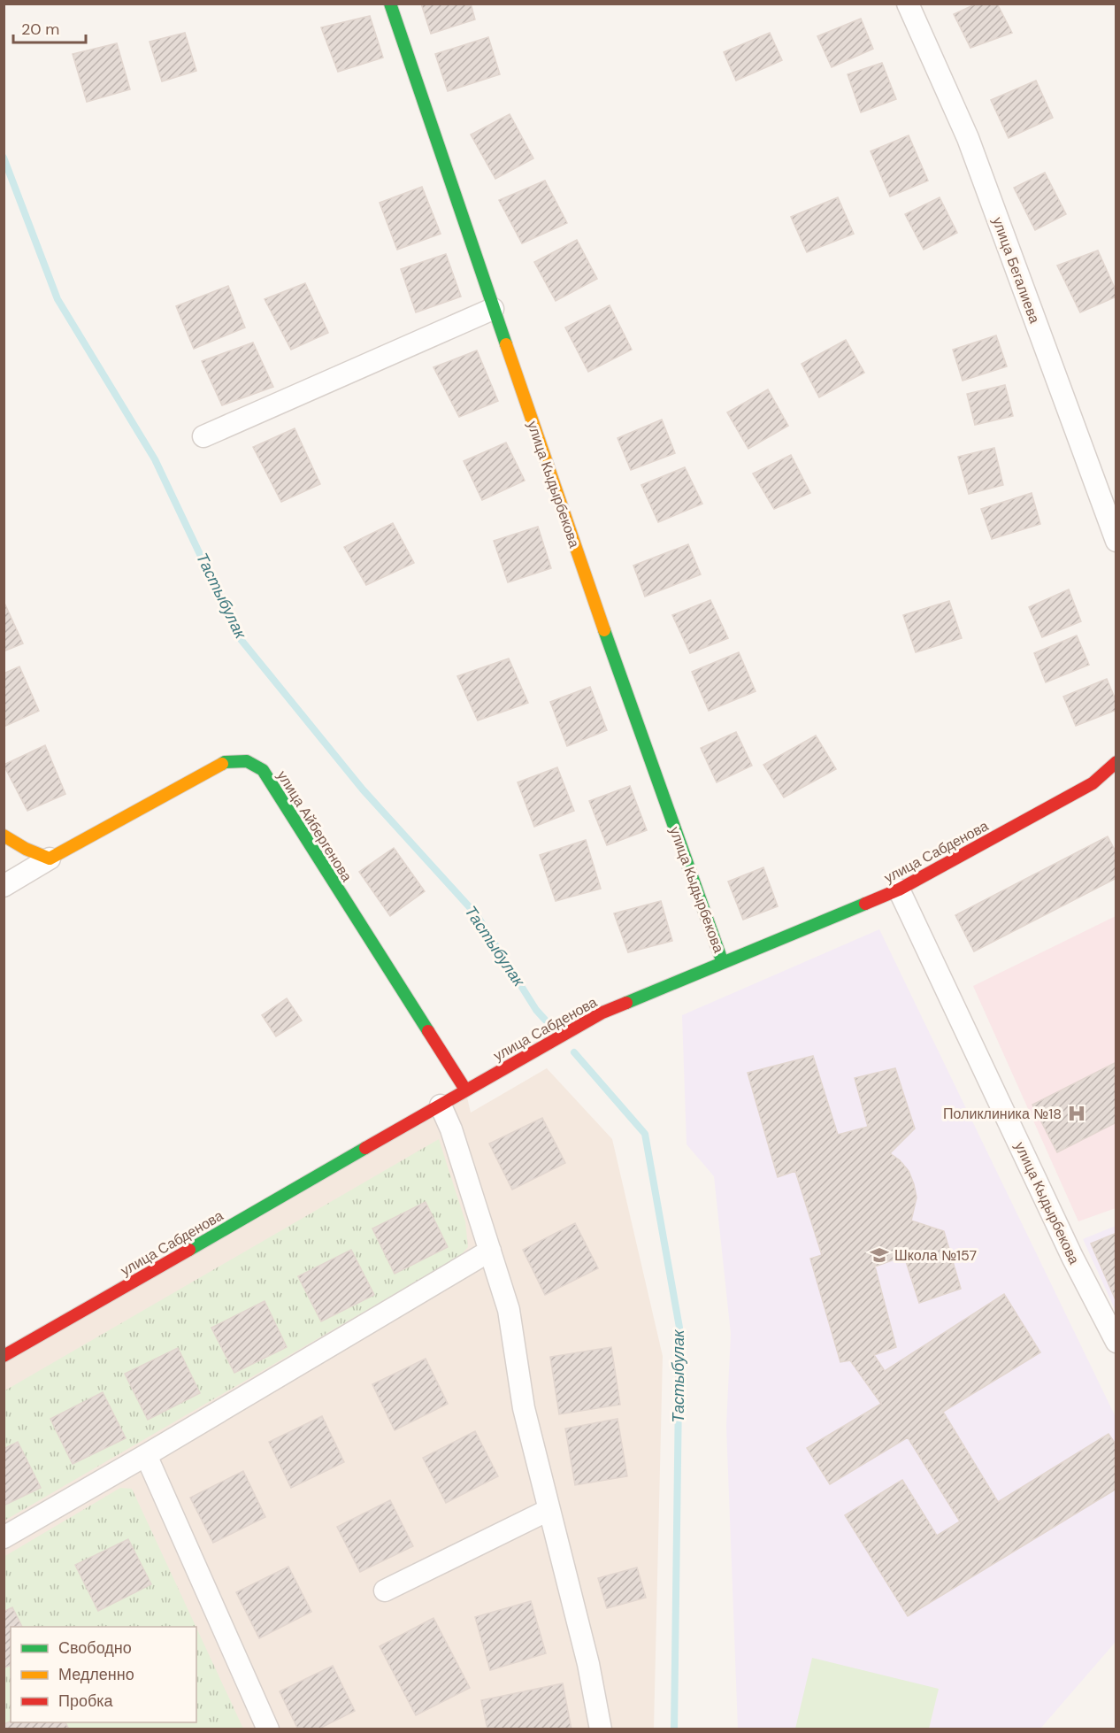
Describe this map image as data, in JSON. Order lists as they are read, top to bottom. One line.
{"streets":{"street":["улица Бегалиева","улица Кыдырбекова","улица Айбергенова","улица Сабденова"]},"crossings":[["улица Кыдырбекова","улица Сабденова"],["улица Айбергенова","улица Сабденова"]],"water":["Тастыбулак"],"places":{"hospital":["Поликлиника №18"],"school or university":["Школа №157"]},"legend":["Свободно","Медленно","Пробка"],"scale_bar":"20 m"}
